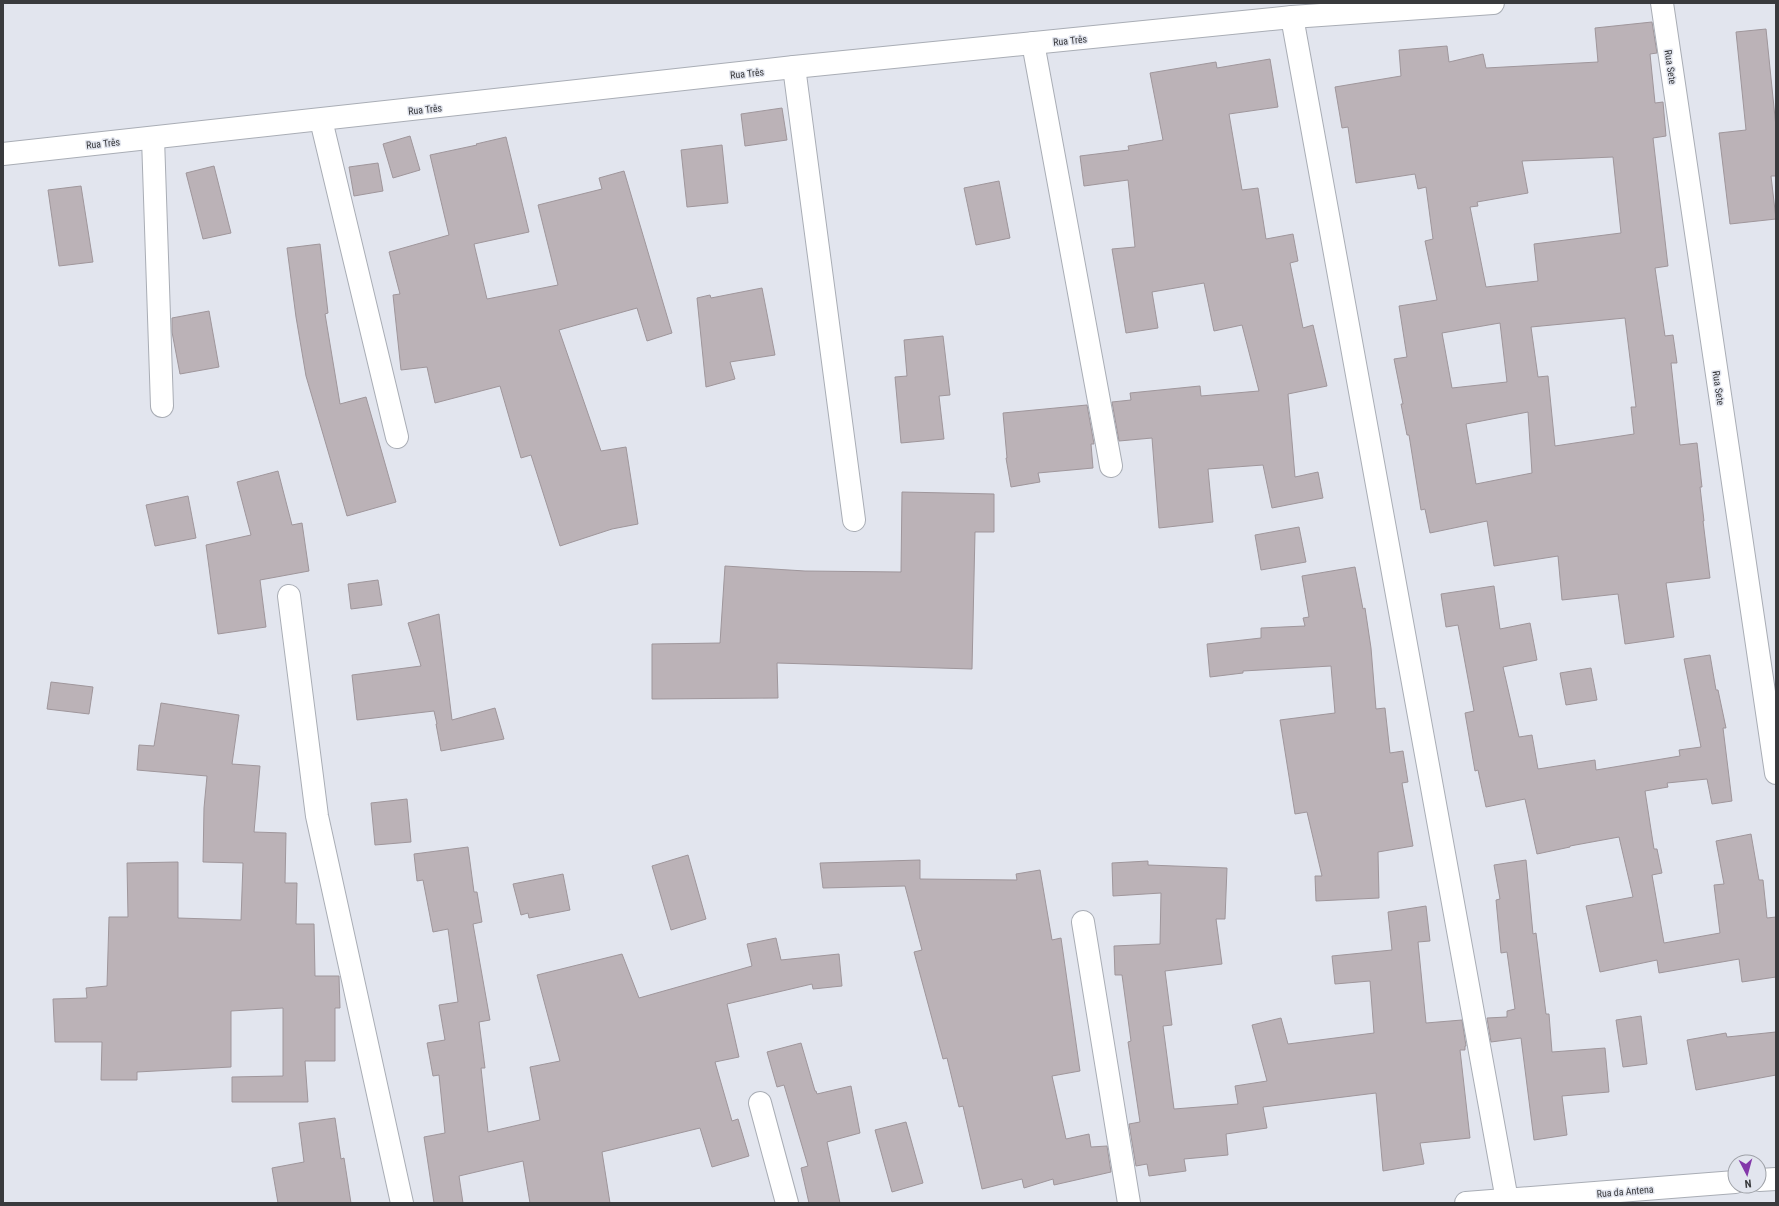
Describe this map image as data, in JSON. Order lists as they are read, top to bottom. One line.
{"streets":{"street":["Rua Três","Rua Sete","Rua da Antena"]},"north":"bottom"}
